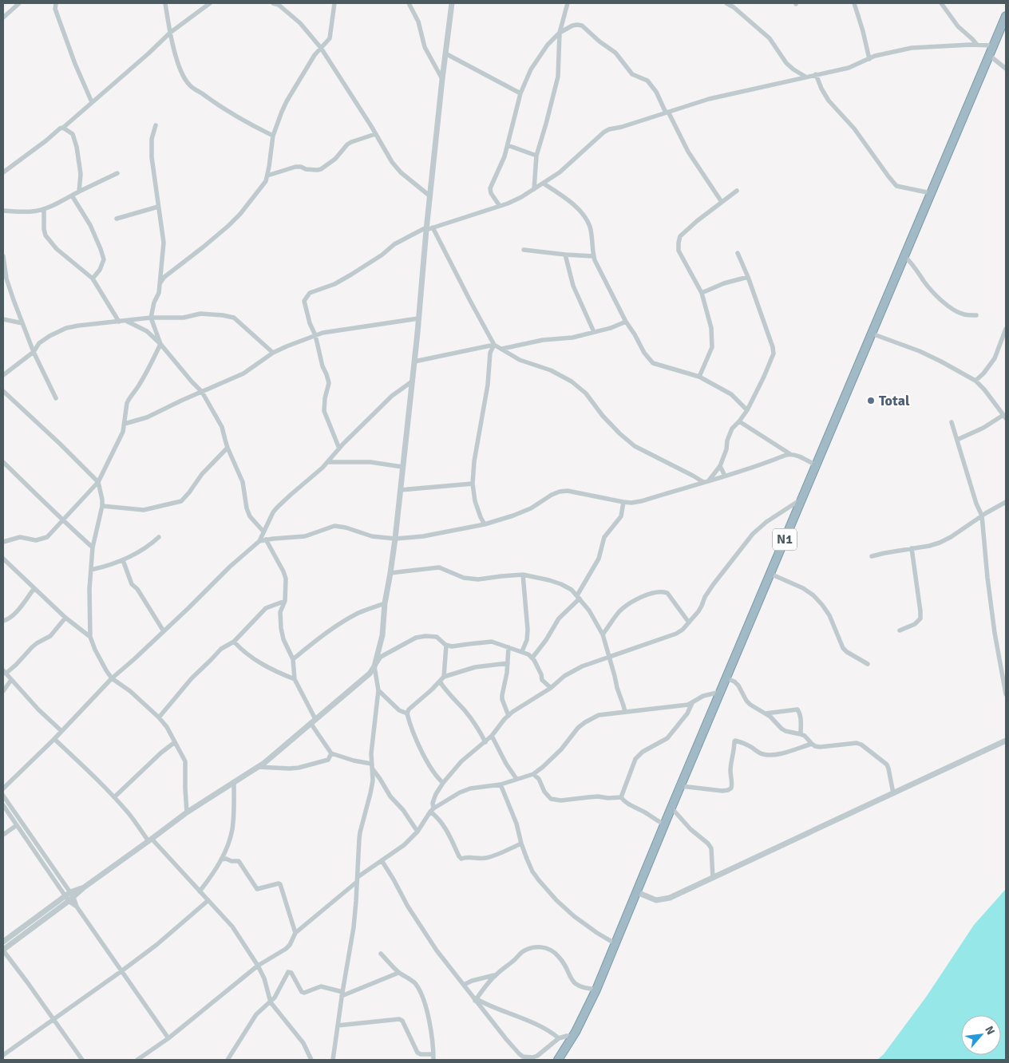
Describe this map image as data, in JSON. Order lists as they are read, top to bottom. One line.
{"streets":{"highway":["N1"]},"places":["Total"],"north":"top right"}
